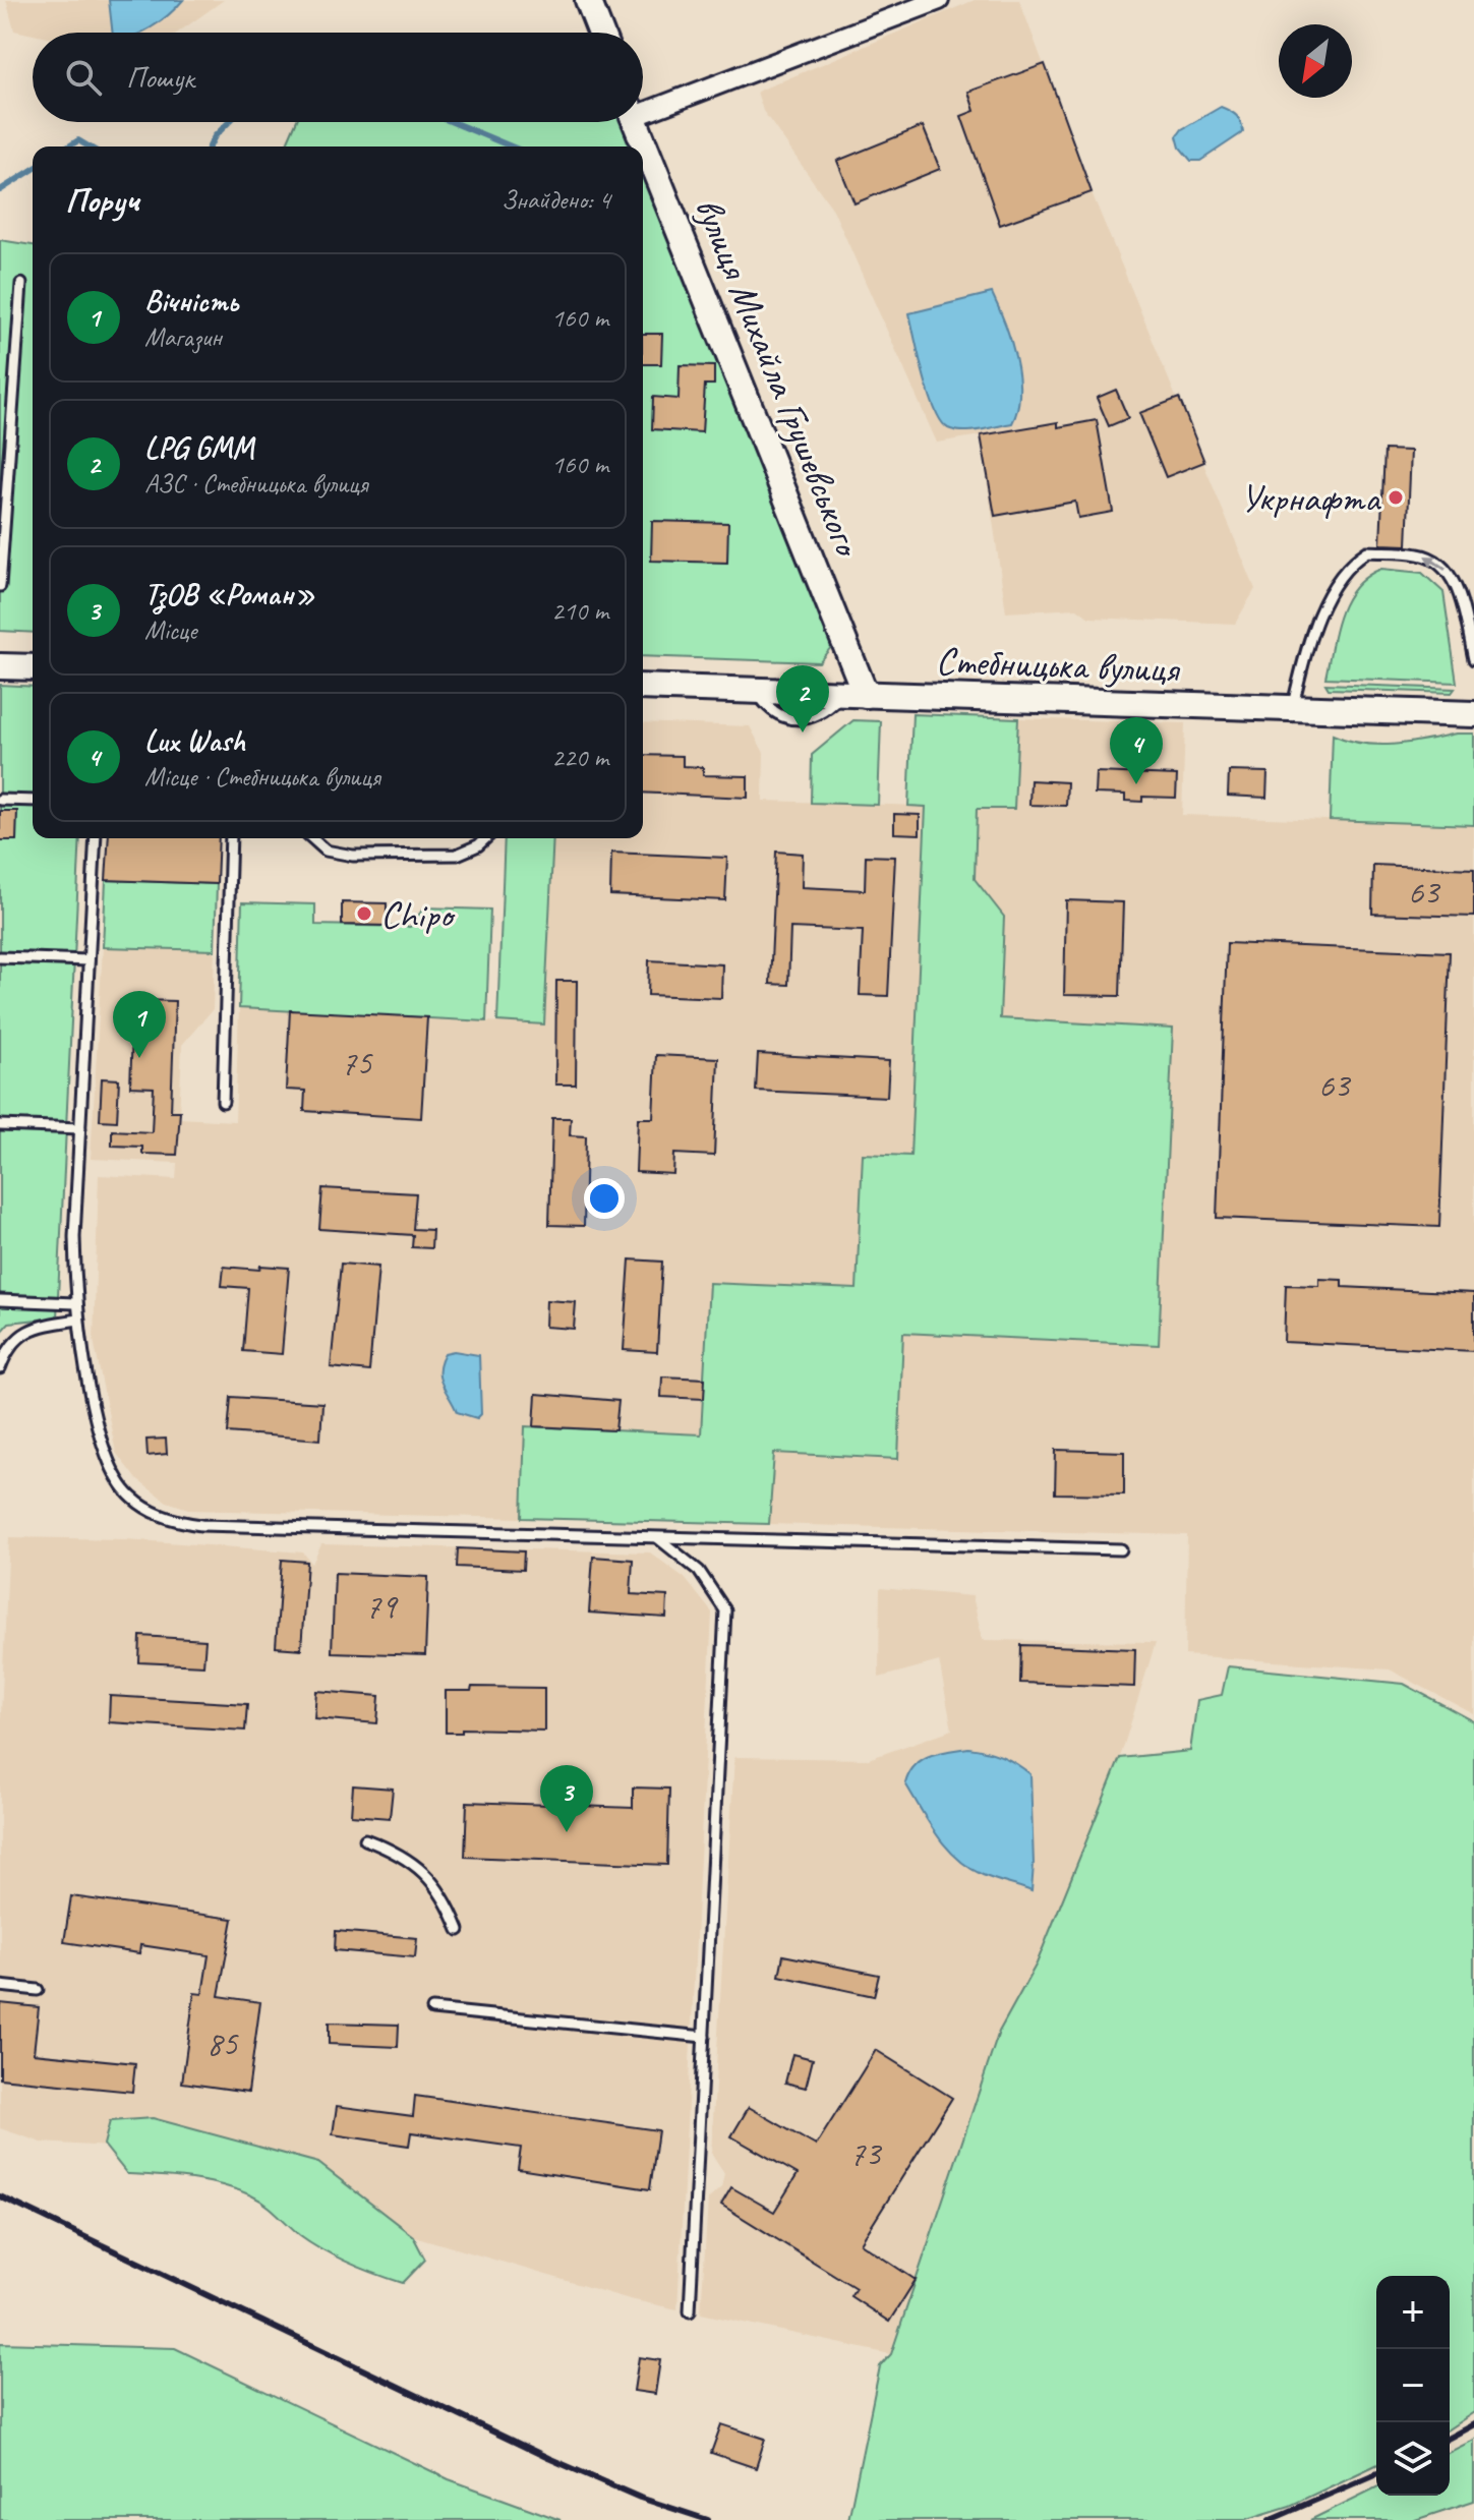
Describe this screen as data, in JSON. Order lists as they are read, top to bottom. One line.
{"streets":{"street":["вулиця Михайла Грушевського","Стебницька вулиця"]},"crossings":[["вулиця Михайла Грушевського","Стебницька вулиця"]],"places":["Укрнафта","Chipo"],"house_numbers":["63","75","63","79","85","73"],"north":"bottom left","page":{"search":"Пошук","heading":["Поруч","Знайдено: 4"],"list":[{"mark":"1","name":"Вічність","note":"Магазин","value":"160 m"},{"mark":"2","name":"LPG GMM","note":"АЗС · Стебницька вулиця","value":"160 m"},{"mark":"3","name":"ТзОВ «Роман»","note":"Місце","value":"210 m"},{"mark":"4","name":"Lux Wash","note":"Місце · Стебницька вулиця","value":"220 m"}],"pins":["2","4","1","3"],"map_buttons":["+","−"]}}
